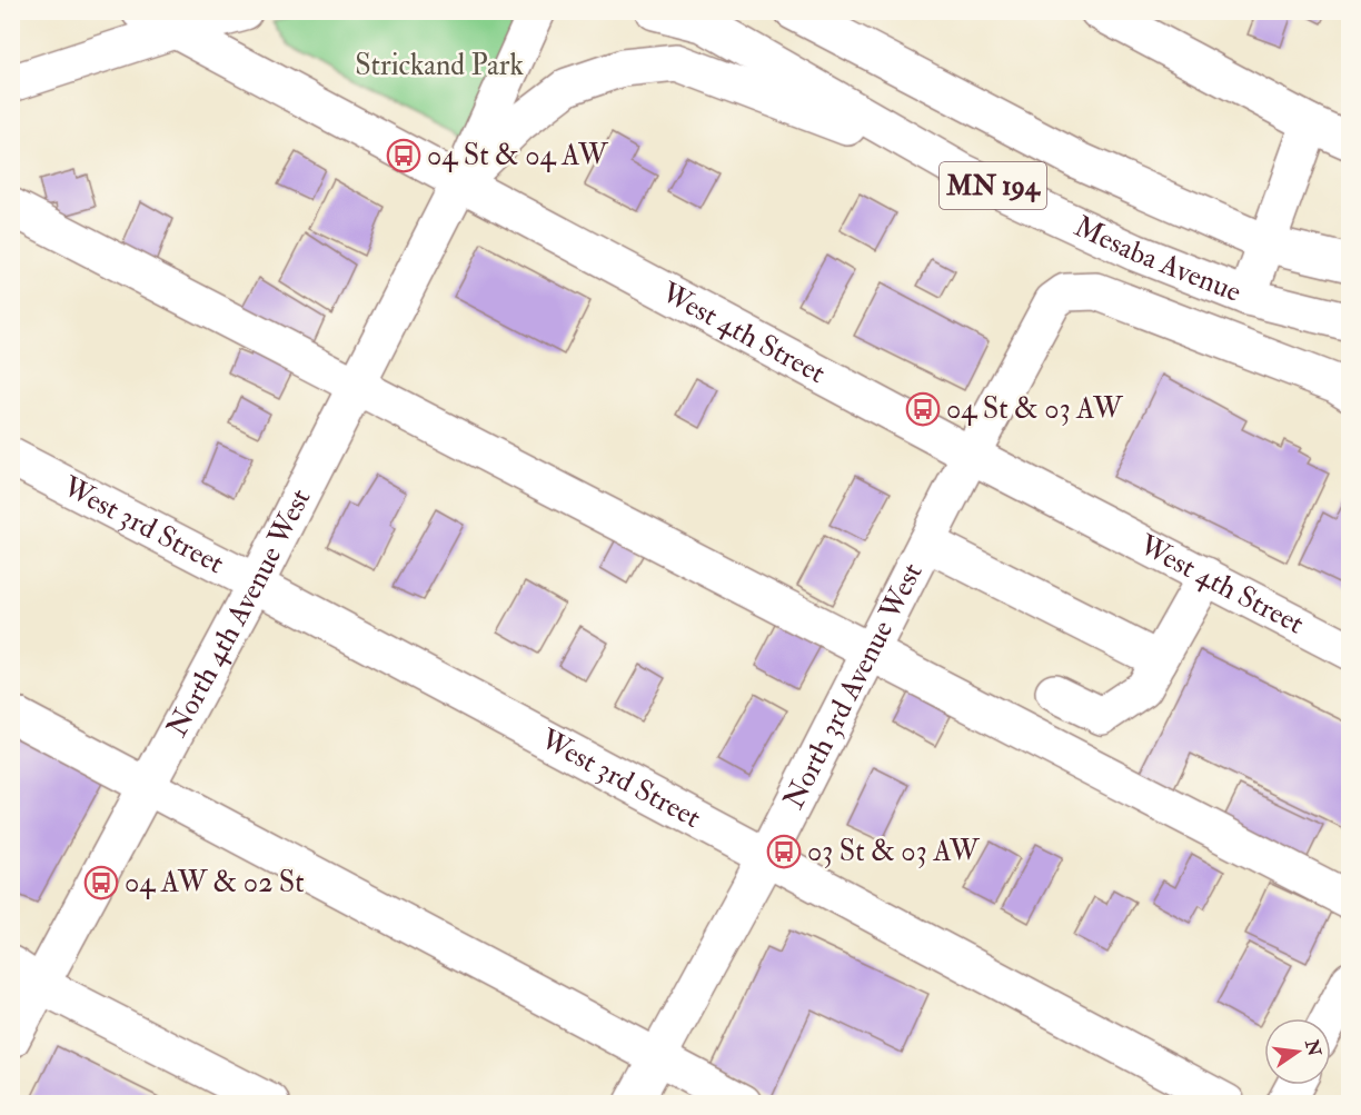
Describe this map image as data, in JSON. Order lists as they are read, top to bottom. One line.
{"streets":{"main road":["MN 194","Mesaba Avenue","West 4th Street","West 3rd Street","North 4th Avenue West","North 3rd Avenue West"]},"crossings":[["West 4th Street","North 4th Avenue West"],["West 4th Street","North 3rd Avenue West"],["West 3rd Street","North 4th Avenue West"],["West 3rd Street","North 3rd Avenue West"]],"parks":["Strickand Park"],"places":{"bus stop":["04 St & 04 AW","04 St & 03 AW","03 St & 03 AW","04 AW & 02 St"]},"north":"right"}
